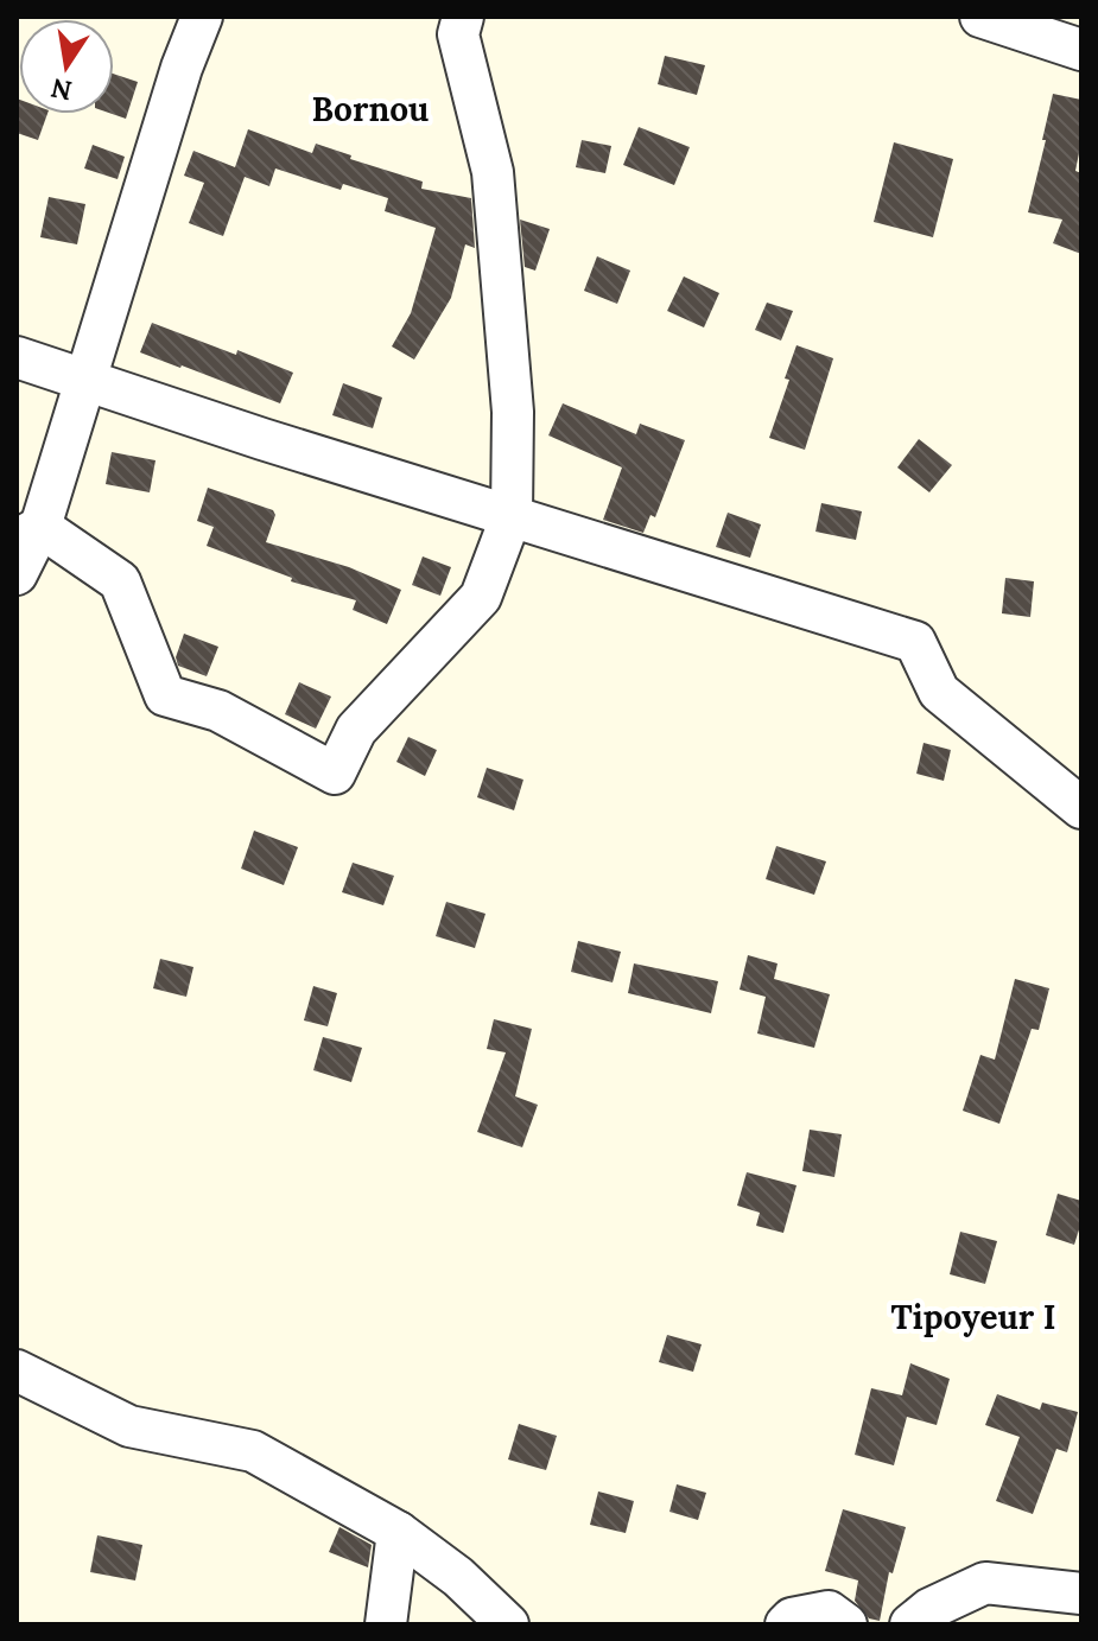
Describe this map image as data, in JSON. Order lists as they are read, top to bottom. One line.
{"districts":["Bornou","Tipoyeur I"],"north":"bottom"}
